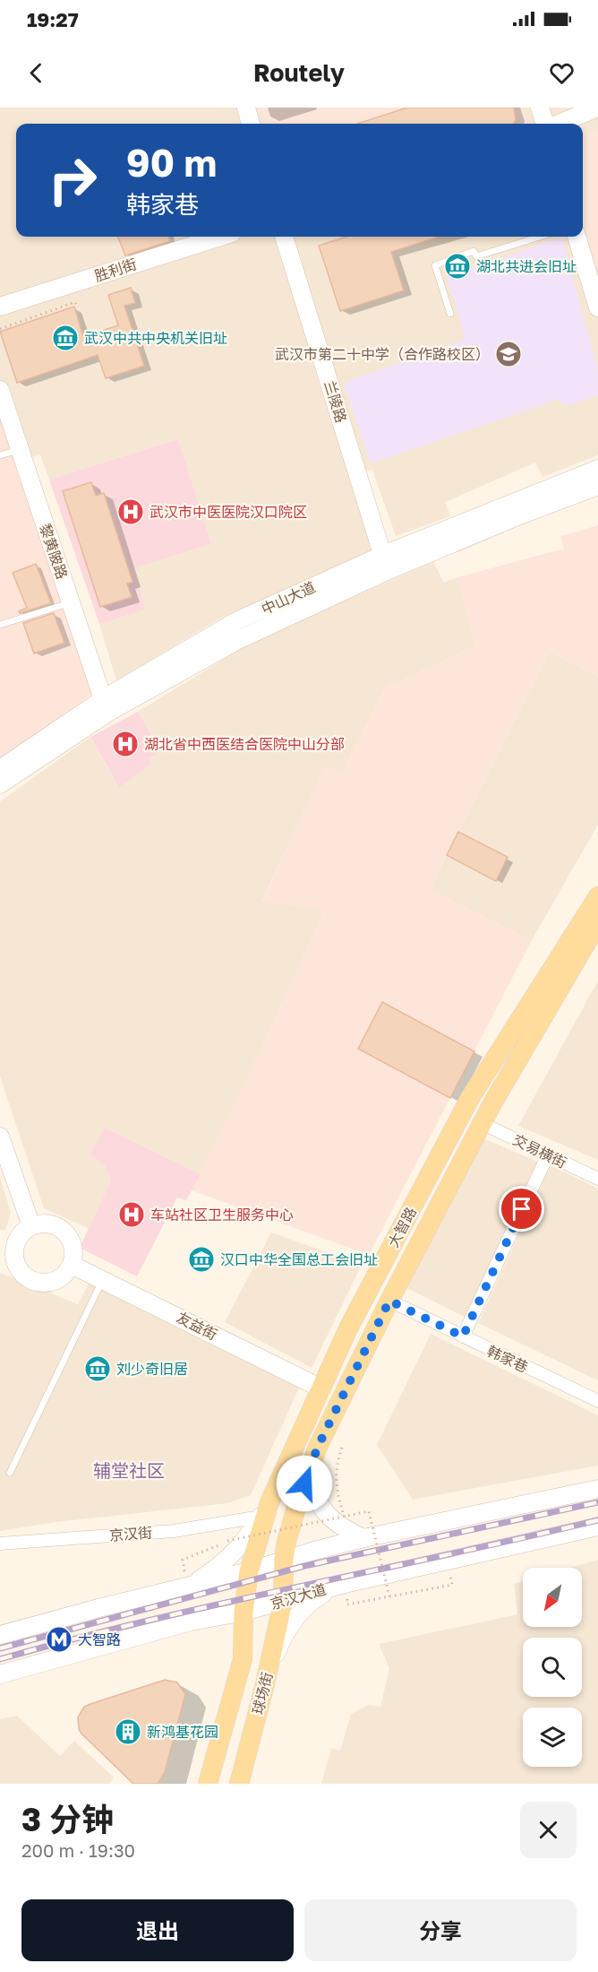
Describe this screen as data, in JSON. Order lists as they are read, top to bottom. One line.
{"streets":{"main road":["胜利街","兰陵路","黎黄陂路","中山大道","大智路","友益街","京汉大道","球场街"],"street":["交易横街","韩家巷","京汉街"]},"crossings":[["兰陵路","中山大道"],["黎黄陂路","中山大道"],["交易横街","大智路"],["大智路","友益街"],["大智路","韩家巷"],["大智路","京汉大道"],["大智路","球场街"],["京汉大道","球场街"]],"districts":["辅堂社区"],"places":{"museum":["湖北共进会旧址","武汉中共中央机关旧址","汉口中华全国总工会旧址","刘少奇旧居"],"school or university":["武汉市第二十中学（合作路校区）"],"hospital":["武汉市中医医院汉口院区","湖北省中西医结合医院中山分部","车站社区卫生服务中心"],"metro station":["大智路"],"building":["新鸿基花园"]},"north":"bottom left","page":{"status":"19:27","header":"Routely","turn":["90 m","韩家巷"],"heading":["3 分钟","200 m · 19:30"],"buttons":["退出","分享"]}}
